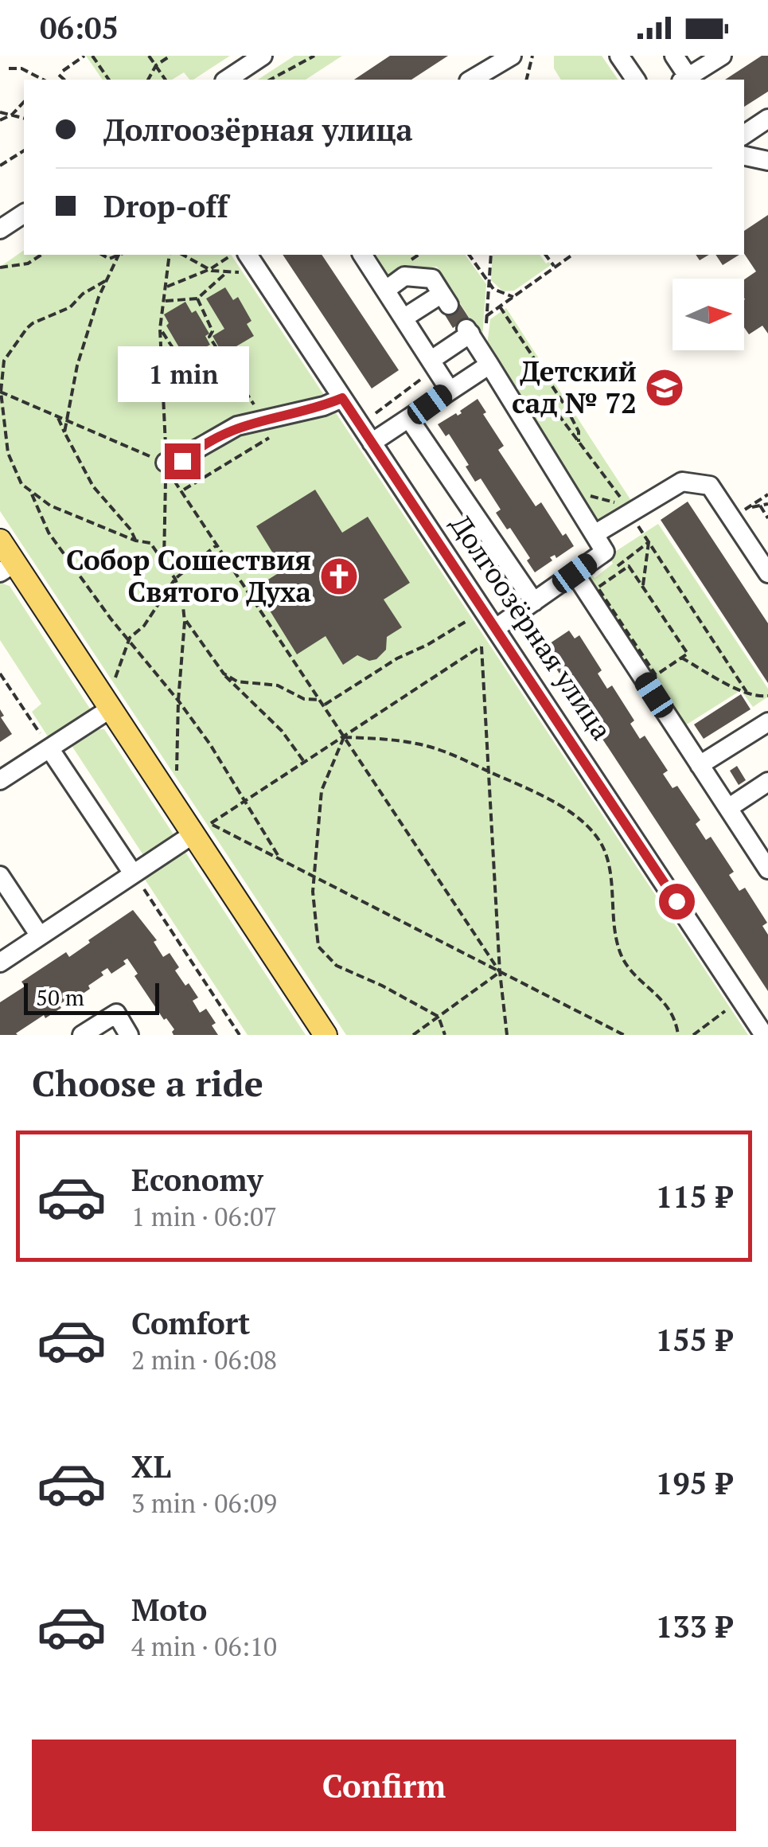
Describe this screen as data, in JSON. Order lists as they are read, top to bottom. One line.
{"streets":{"street":["Долгоозёрная улица"]},"places":{"school or university":["Детский сад № 72"],"church":["Собор Сошествия Святого Духа"]},"scale_bar":"50 m","north":"right","page":{"status":"06:05","banner":["Долгоозёрная улица","Drop-off"],"bubble":"1 min","scale":"50 m","heading":"Choose a ride","list":[{"name":"Economy","note":"1 min · 06:07","value":"115 ₽"},{"name":"Comfort","note":"2 min · 06:08","value":"155 ₽"},{"name":"XL","note":"3 min · 06:09","value":"195 ₽"},{"name":"Moto","note":"4 min · 06:10","value":"133 ₽"}],"buttons":"Confirm"}}
